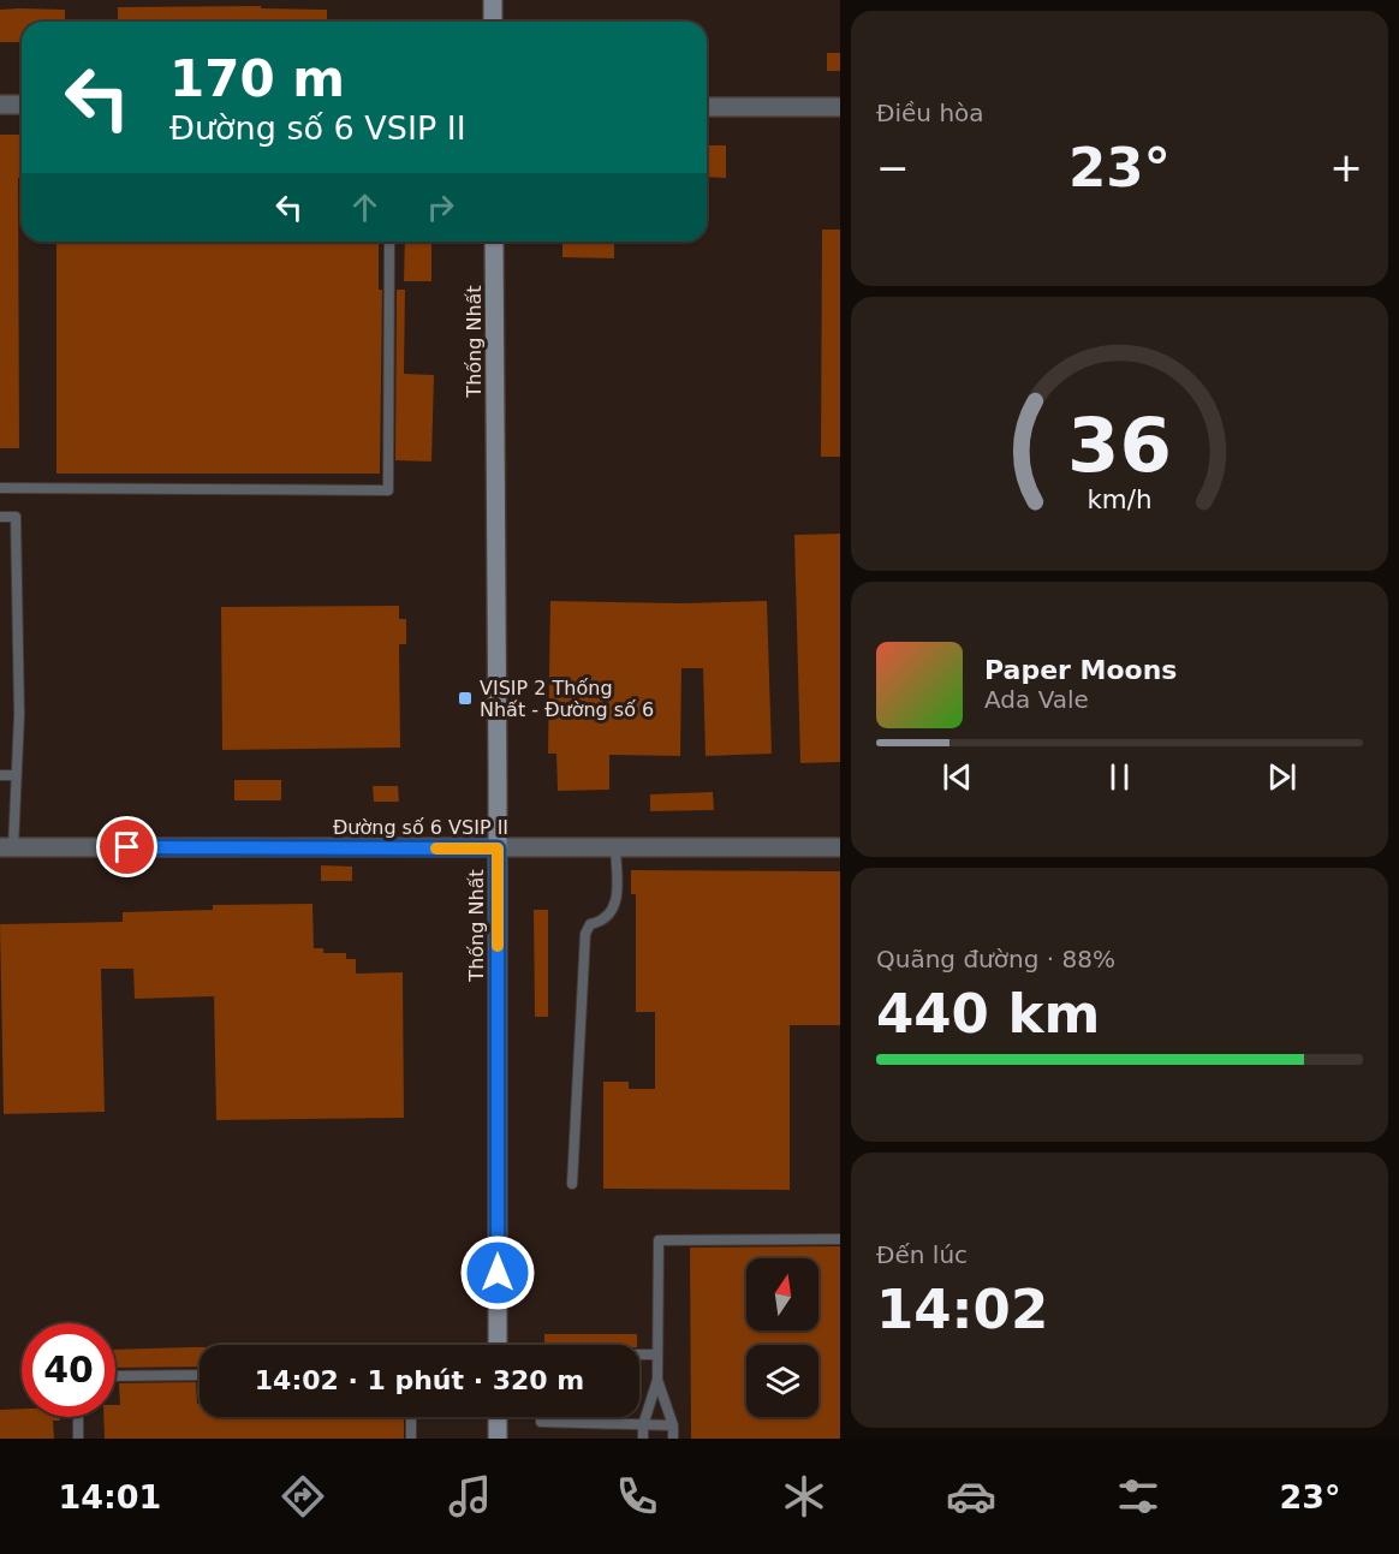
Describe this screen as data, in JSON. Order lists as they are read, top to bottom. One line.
{"streets":{"street":["Thống Nhất","Đường số 6 VSIP II"]},"crossings":[["Thống Nhất","Đường số 6 VSIP II"]],"places":{"transit":["VISIP 2 Thống Nhất - Đường số 6"]},"north":"top","page":{"tile":["Điều hòa",["Quãng đường · 88%","440 km"],["Đến lúc","14:02"]],"turn":["170 m","Đường số 6 VSIP II"],"heat":["−","23°","+"],"song":["Paper Moons","Ada Vale"],"limit":"40","trip":"14:02 · 1 phút · 320 m","tabs":["14:01","23°"],"gauge":["36","km/h"]}}
